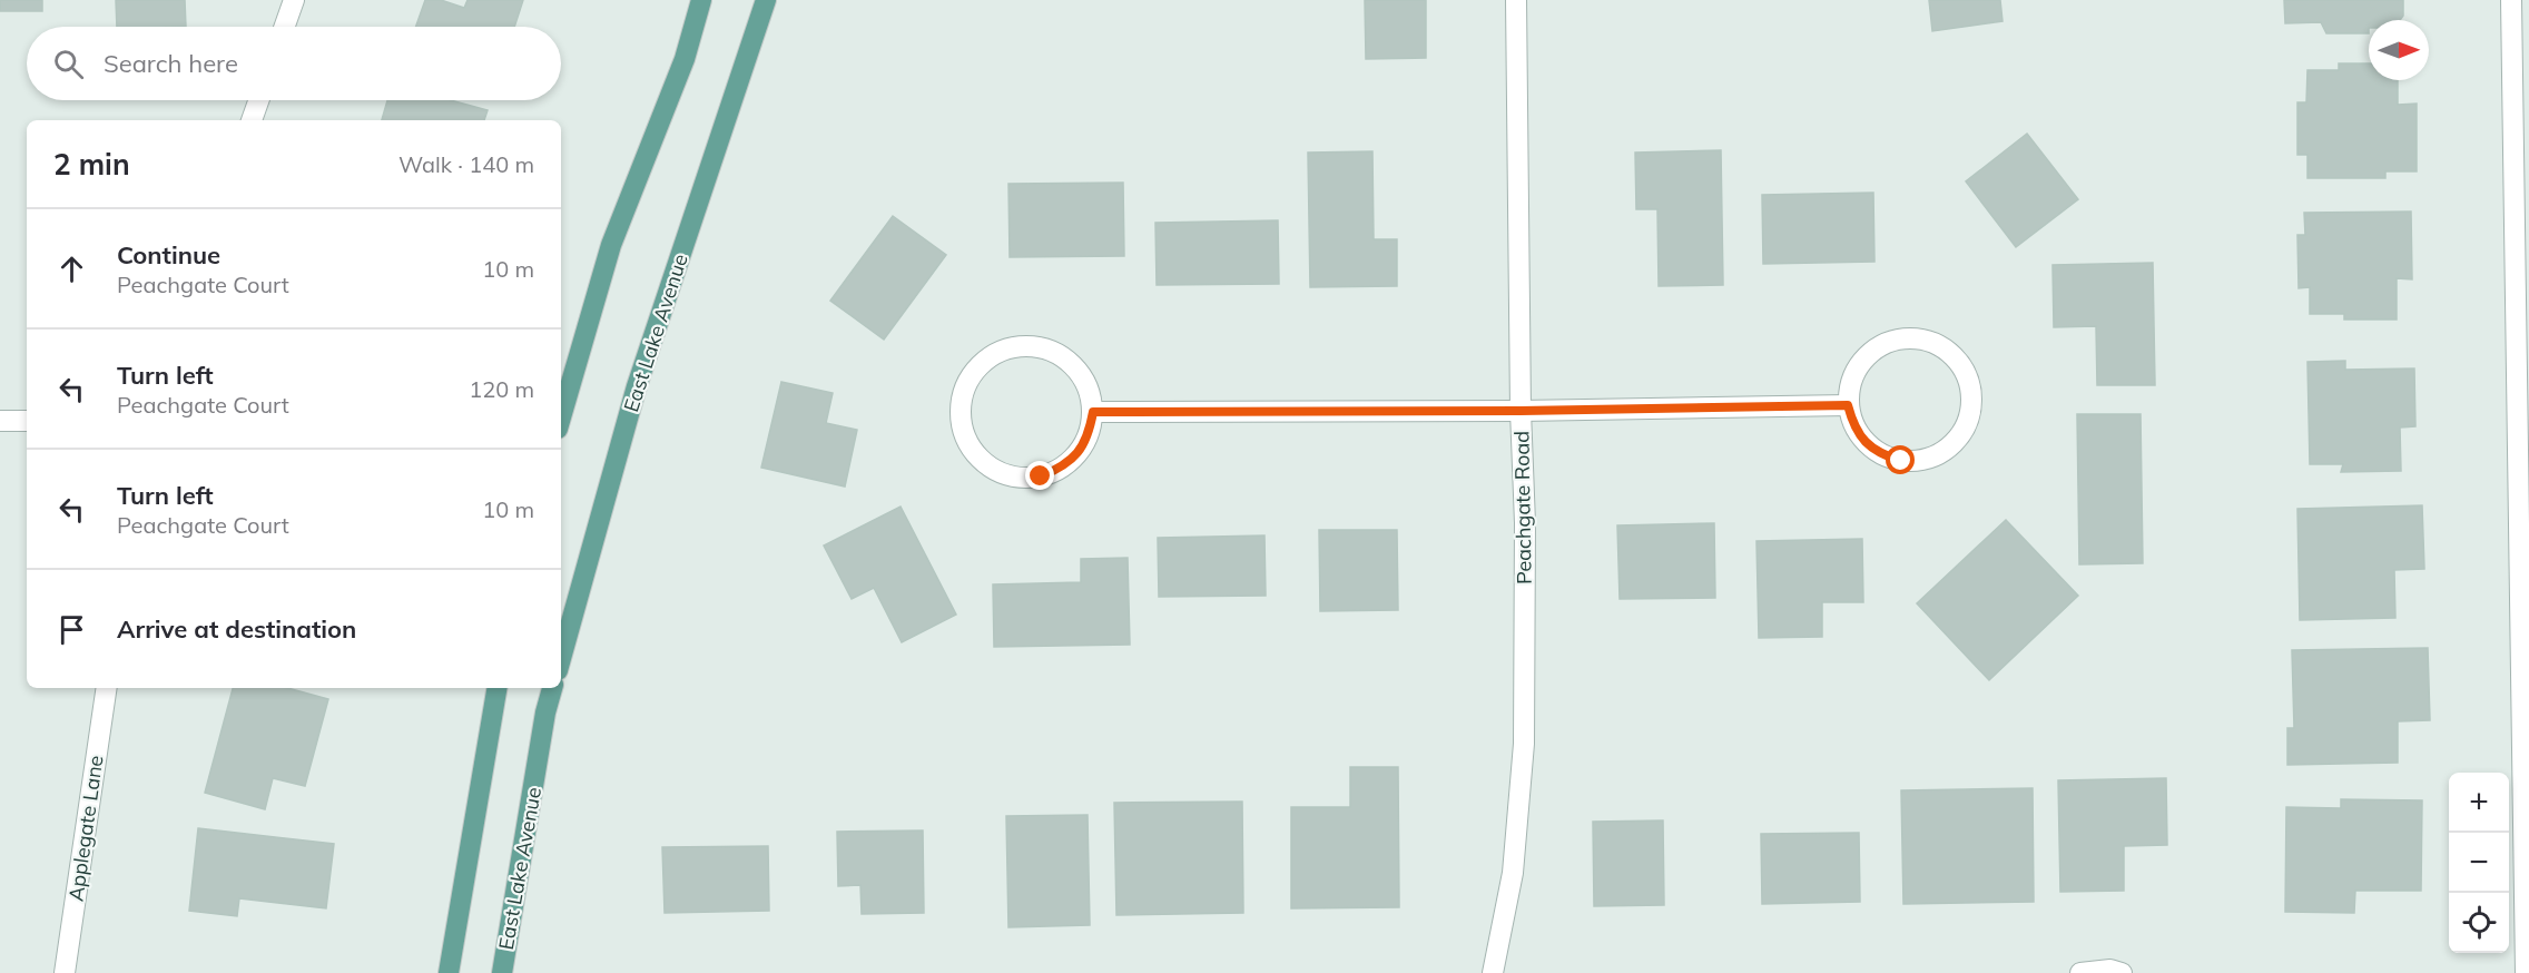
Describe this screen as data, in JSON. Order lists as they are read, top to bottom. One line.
{"streets":{"main road":["East Lake Avenue"],"street":["Peachgate Road","Applegate Lane"]},"north":"right","page":{"search":"Search here","heading":["2 min","Walk · 140 m"],"list":[["Continue","Peachgate Court","10 m"],["Turn left","Peachgate Court","120 m"],["Turn left","Peachgate Court","10 m"],"Arrive at destination"],"map_buttons":["+","−"]}}
